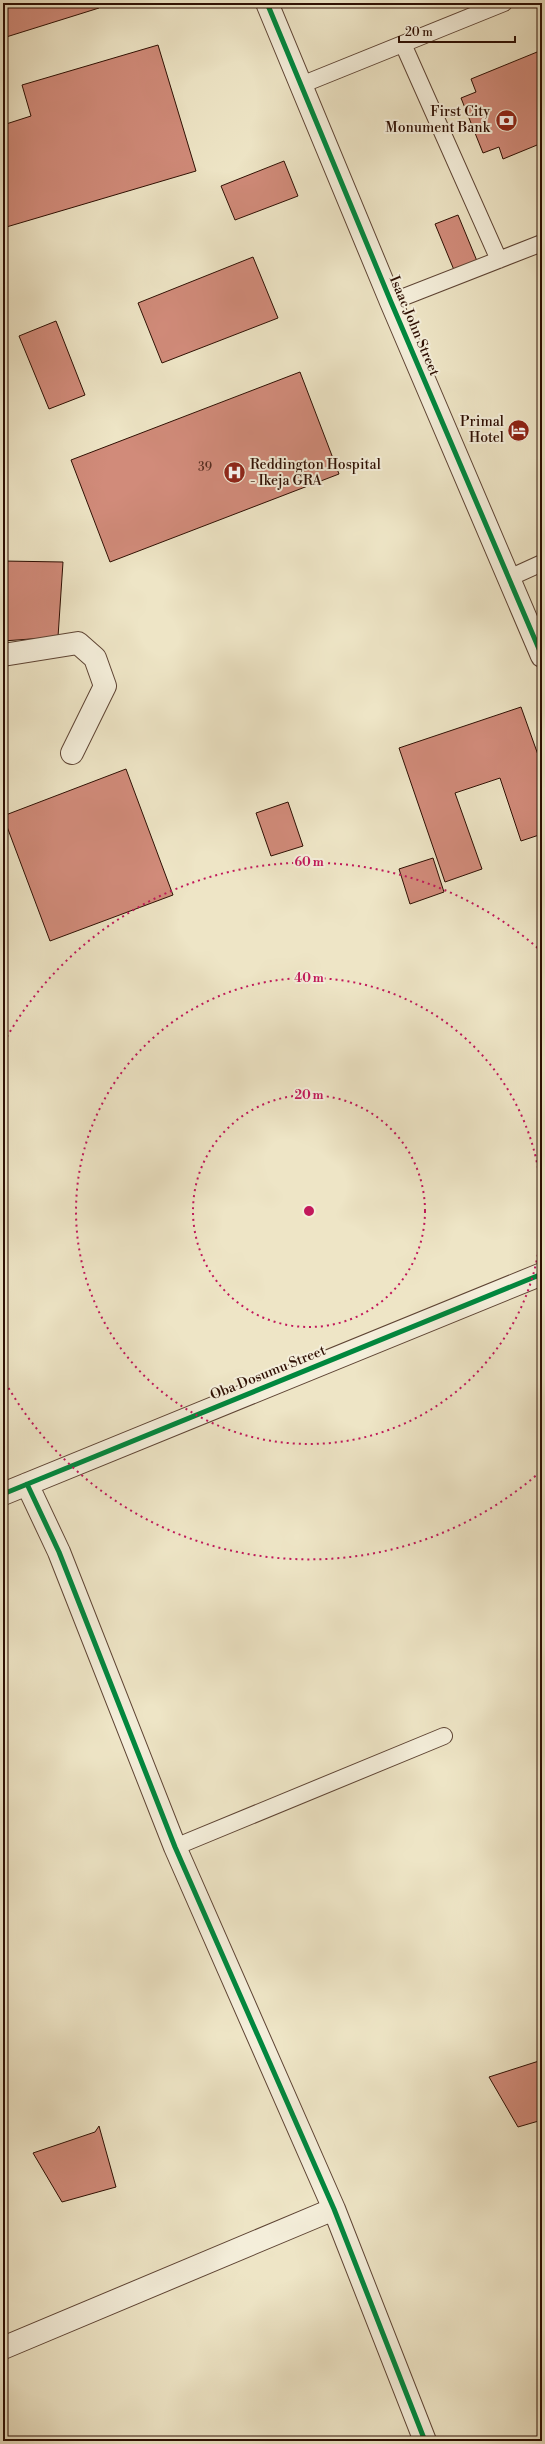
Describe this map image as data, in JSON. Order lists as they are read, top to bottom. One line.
{"streets":{"street":["Isaac John Street","Oba Dosumu Street"]},"places":{"bank":["First City Monument Bank"],"hotel":["Primal Hotel"],"hospital":["Reddington Hospital - Ikeja GRA"]},"house_numbers":["39"],"scale_bar":"20 m","rings":["60 m","40 m","20 m"]}
